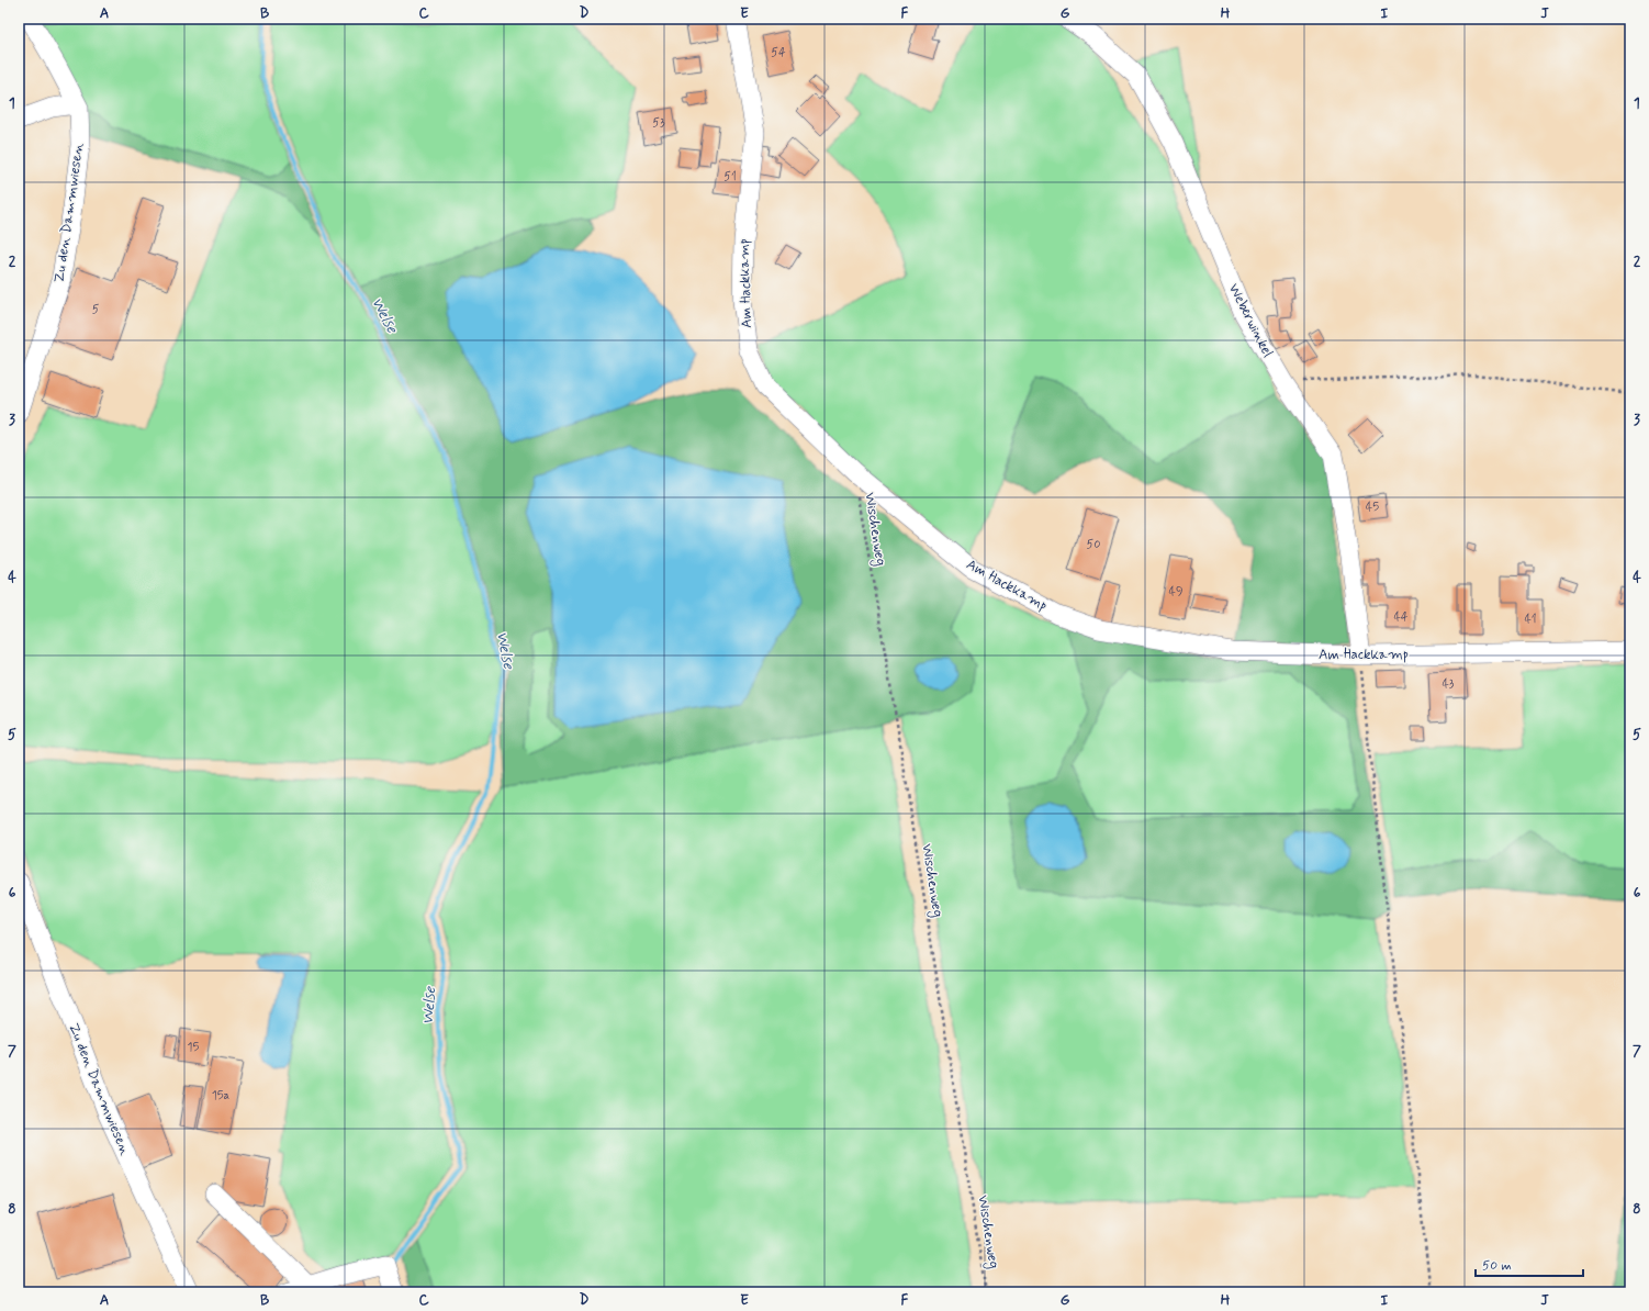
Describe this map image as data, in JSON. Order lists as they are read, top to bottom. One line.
{"streets":{"street":["Zu den Dammwiesen","Am Hackkamp","Weberwinkel"],"path":["Wischenweg"]},"crossings":[["Am Hackkamp","Weberwinkel"],["Am Hackkamp","Wischenweg"]],"water":["Welse"],"house_numbers":["54","53","51","5","45","50","49","44","41","43","15","15a"],"scale_bar":"50 m","grid":{"columns":["A","B","C","D","E","F","G","H","I","J"],"rows":["1","2","3","4","5","6","7","8"]}}
